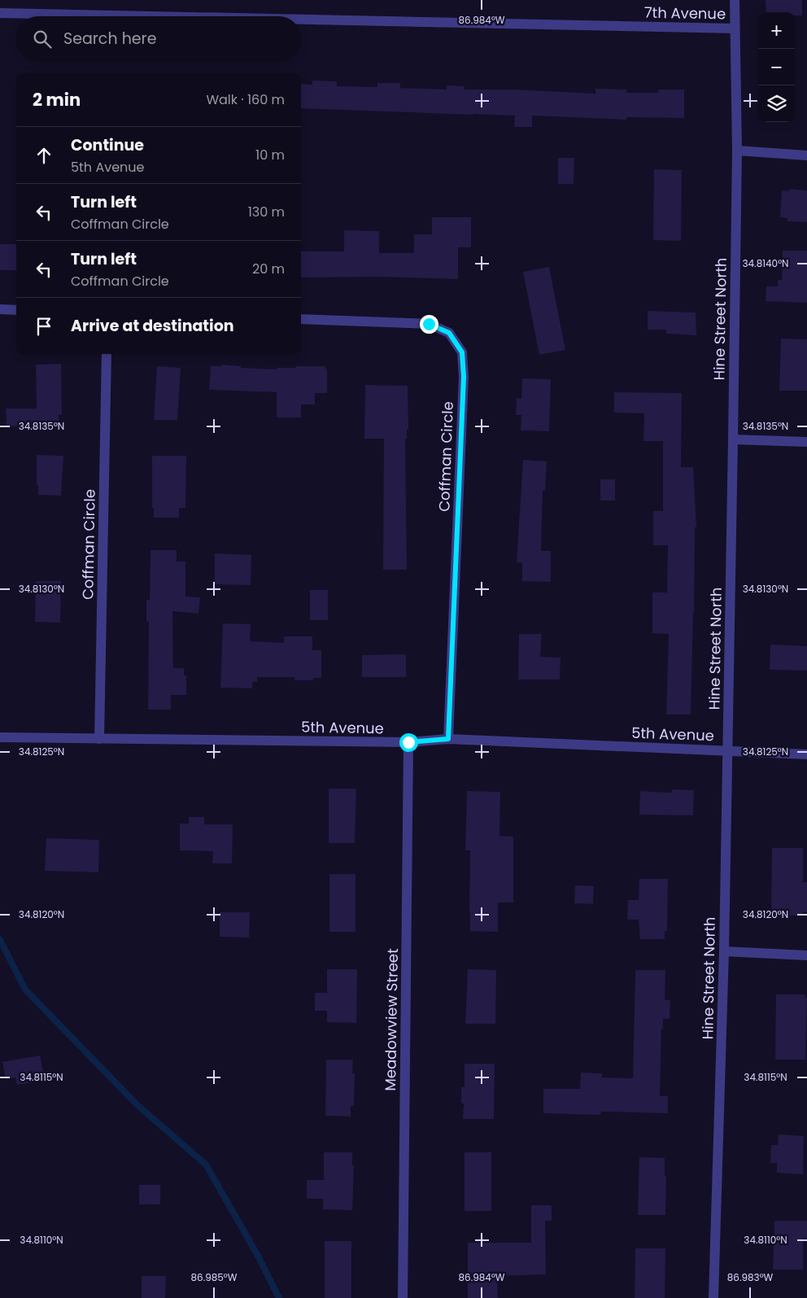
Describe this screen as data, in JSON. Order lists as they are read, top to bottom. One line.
{"streets":{"street":["7th Avenue","Hine Street North","Coffman Circle","5th Avenue","Meadowview Street"]},"crossings":[["7th Avenue","Hine Street North"],["Hine Street North","5th Avenue"],["Coffman Circle","5th Avenue"],["5th Avenue","Meadowview Street"]],"page":{"map_buttons":["+","−"],"search":"Search here","heading":["2 min","Walk · 160 m"],"list":[["Continue","5th Avenue","10 m"],["Turn left","Coffman Circle","130 m"],["Turn left","Coffman Circle","20 m"],"Arrive at destination"]},"coordinates":["86.984°W","34.8140°N","34.8135°N","34.8130°N","34.8125°N","34.8120°N","34.8115°N","34.8110°N","86.985°W","86.983°W"]}
